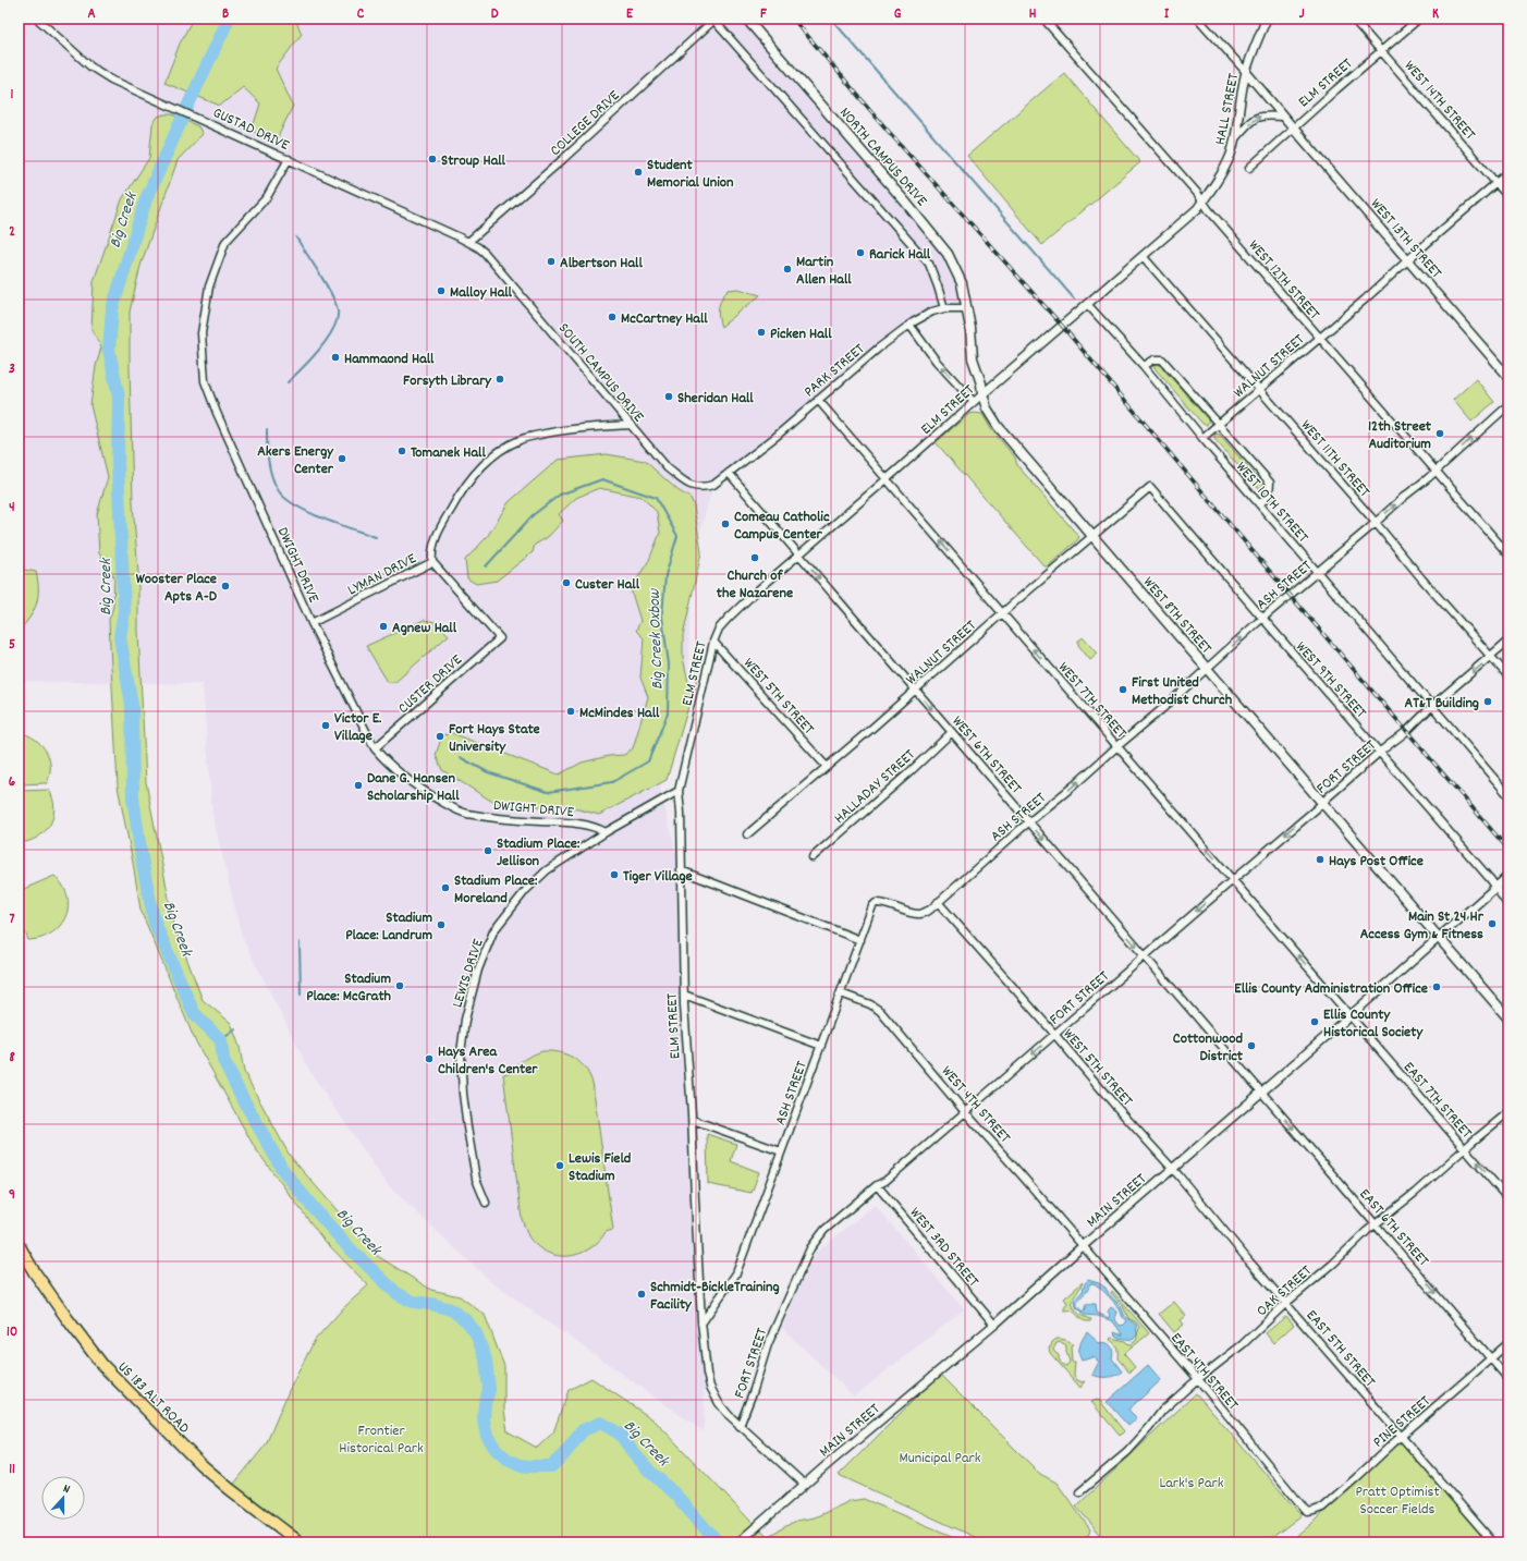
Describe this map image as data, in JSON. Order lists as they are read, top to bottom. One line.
{"streets":{"highway":["US 183 ALT ROAD"],"main road":["NORTH CAMPUS DRIVE","WEST 8TH STREET"],"street":["ELM STREET","WEST 14TH STREET","HALL STREET","COLLEGE DRIVE","GUSTAD DRIVE","WEST 13TH STREET","WEST 12TH STREET","WALNUT STREET","PARK STREET","SOUTH CAMPUS DRIVE","WEST 11TH STREET","WEST 10TH STREET","DWIGHT DRIVE","LYMAN DRIVE","ASH STREET","WEST 9TH STREET","CUSTER DRIVE","WEST 5TH STREET","WEST 7TH STREET","WEST 6TH STREET","FORT STREET","HALLADAY STREET","LEWIS DRIVE","EAST 7TH STREET","WEST 4TH STREET","MAIN STREET","EAST 6TH STREET","WEST 3RD STREET","OAK STREET","EAST 5TH STREET","EAST 4TH STREET","PINE STREET"]},"crossings":[["ELM STREET","WEST 14TH STREET"],["ELM STREET","HALL STREET"],["ELM STREET","WEST 13TH STREET"],["ELM STREET","WEST 12TH STREET"],["ELM STREET","WEST 11TH STREET"],["ELM STREET","WEST 10TH STREET"],["ELM STREET","ASH STREET"],["ELM STREET","WEST 8TH STREET"],["ELM STREET","WEST 5TH STREET"],["ELM STREET","WEST 7TH STREET"],["ELM STREET","WEST 6TH STREET"],["ELM STREET","FORT STREET"],["ELM STREET","LEWIS DRIVE"],["ELM STREET","MAIN STREET"],["WEST 14TH STREET","WALNUT STREET"],["HALL STREET","WEST 13TH STREET"],["HALL STREET","WEST 12TH STREET"],["COLLEGE DRIVE","GUSTAD DRIVE"],["COLLEGE DRIVE","SOUTH CAMPUS DRIVE"],["GUSTAD DRIVE","SOUTH CAMPUS DRIVE"],["GUSTAD DRIVE","DWIGHT DRIVE"],["NORTH CAMPUS DRIVE","PARK STREET"],["NORTH CAMPUS DRIVE","WEST 8TH STREET"],["WEST 13TH STREET","WALNUT STREET"],["WEST 12TH STREET","WALNUT STREET"],["WEST 12TH STREET","ASH STREET"],["WALNUT STREET","WEST 11TH STREET"],["WALNUT STREET","WEST 10TH STREET"],["WALNUT STREET","WEST 8TH STREET"],["WALNUT STREET","WEST 9TH STREET"],["WALNUT STREET","WEST 5TH STREET"],["WALNUT STREET","WEST 7TH STREET"],["WALNUT STREET","WEST 6TH STREET"],["PARK STREET","SOUTH CAMPUS DRIVE"],["PARK STREET","WEST 7TH STREET"],["PARK STREET","WEST 6TH STREET"],["SOUTH CAMPUS DRIVE","LYMAN DRIVE"],["SOUTH CAMPUS DRIVE","WEST 6TH STREET"],["WEST 11TH STREET","ASH STREET"],["WEST 11TH STREET","FORT STREET"],["WEST 10TH STREET","ASH STREET"],["WEST 10TH STREET","FORT STREET"],["DWIGHT DRIVE","LYMAN DRIVE"],["DWIGHT DRIVE","CUSTER DRIVE"],["DWIGHT DRIVE","LEWIS DRIVE"],["LYMAN DRIVE","CUSTER DRIVE"],["ASH STREET","WEST 8TH STREET"],["ASH STREET","WEST 9TH STREET"],["ASH STREET","WEST 5TH STREET"],["ASH STREET","WEST 7TH STREET"],["ASH STREET","WEST 6TH STREET"],["ASH STREET","WEST 4TH STREET"],["WEST 8TH STREET","FORT STREET"],["WEST 8TH STREET","MAIN STREET"],["WEST 9TH STREET","FORT STREET"],["WEST 9TH STREET","MAIN STREET"],["WEST 5TH STREET","FORT STREET"],["WEST 5TH STREET","MAIN STREET"],["WEST 5TH STREET","EAST 5TH STREET"],["WEST 7TH STREET","FORT STREET"],["WEST 7TH STREET","EAST 7TH STREET"],["WEST 7TH STREET","MAIN STREET"],["WEST 6TH STREET","FORT STREET"],["WEST 6TH STREET","HALLADAY STREET"],["WEST 6TH STREET","MAIN STREET"],["WEST 6TH STREET","EAST 6TH STREET"],["FORT STREET","WEST 4TH STREET"],["FORT STREET","WEST 3RD STREET"],["EAST 7TH STREET","MAIN STREET"],["EAST 7TH STREET","OAK STREET"],["WEST 4TH STREET","MAIN STREET"],["WEST 4TH STREET","EAST 4TH STREET"],["MAIN STREET","EAST 6TH STREET"],["MAIN STREET","WEST 3RD STREET"],["MAIN STREET","EAST 5TH STREET"],["MAIN STREET","EAST 4TH STREET"],["EAST 6TH STREET","OAK STREET"],["EAST 6TH STREET","PINE STREET"],["OAK STREET","EAST 5TH STREET"],["OAK STREET","EAST 4TH STREET"],["EAST 5TH STREET","PINE STREET"],["EAST 4TH STREET","PINE STREET"]],"one_way":["WEST 7TH STREET","WEST 6TH STREET","FORT STREET","EAST 6TH STREET"],"water":["Big Creek","Big Creek Oxbow"],"parks":["Frontier Historical Park","Municipal Park","Lark's Park","Pratt Optimist Soccer Fields"],"places":["Stroup Hall","Student Memorial Union","Rarick Hall","Albertson Hall","Martin Allen Hall","Malloy Hall","McCartney Hall","Picken Hall","Hammaond Hall","Forsyth Library","Sheridan Hall","12th Street Auditorium","Tomanek Hall","Akers Energy Center","Comeau Catholic Campus Center","Church of the Nazarene","Custer Hall","Wooster Place Apts A-D","Agnew Hall","First United Methodist Church","AT&T Building","McMindes Hall","Victor E. Village","Fort Hays State University","Dane G. Hansen Scholarship Hall","Stadium Place: Jellison","Hays Post Office","Tiger Village","Stadium Place: Moreland","Main St 24 Hr Access Gym & Fitness","Stadium Place: Landrum","Stadium Place: McGrath","Ellis County Administration Office","Ellis County Historical Society","Cottonwood District","Hays Area Children's Center","Lewis Field Stadium","Schmidt-BickleTraining Facility"],"north":"top","grid":{"columns":["A","B","C","D","E","F","G","H","I","J","K"],"rows":["1","2","3","4","5","6","7","8","9","10","11"]}}
